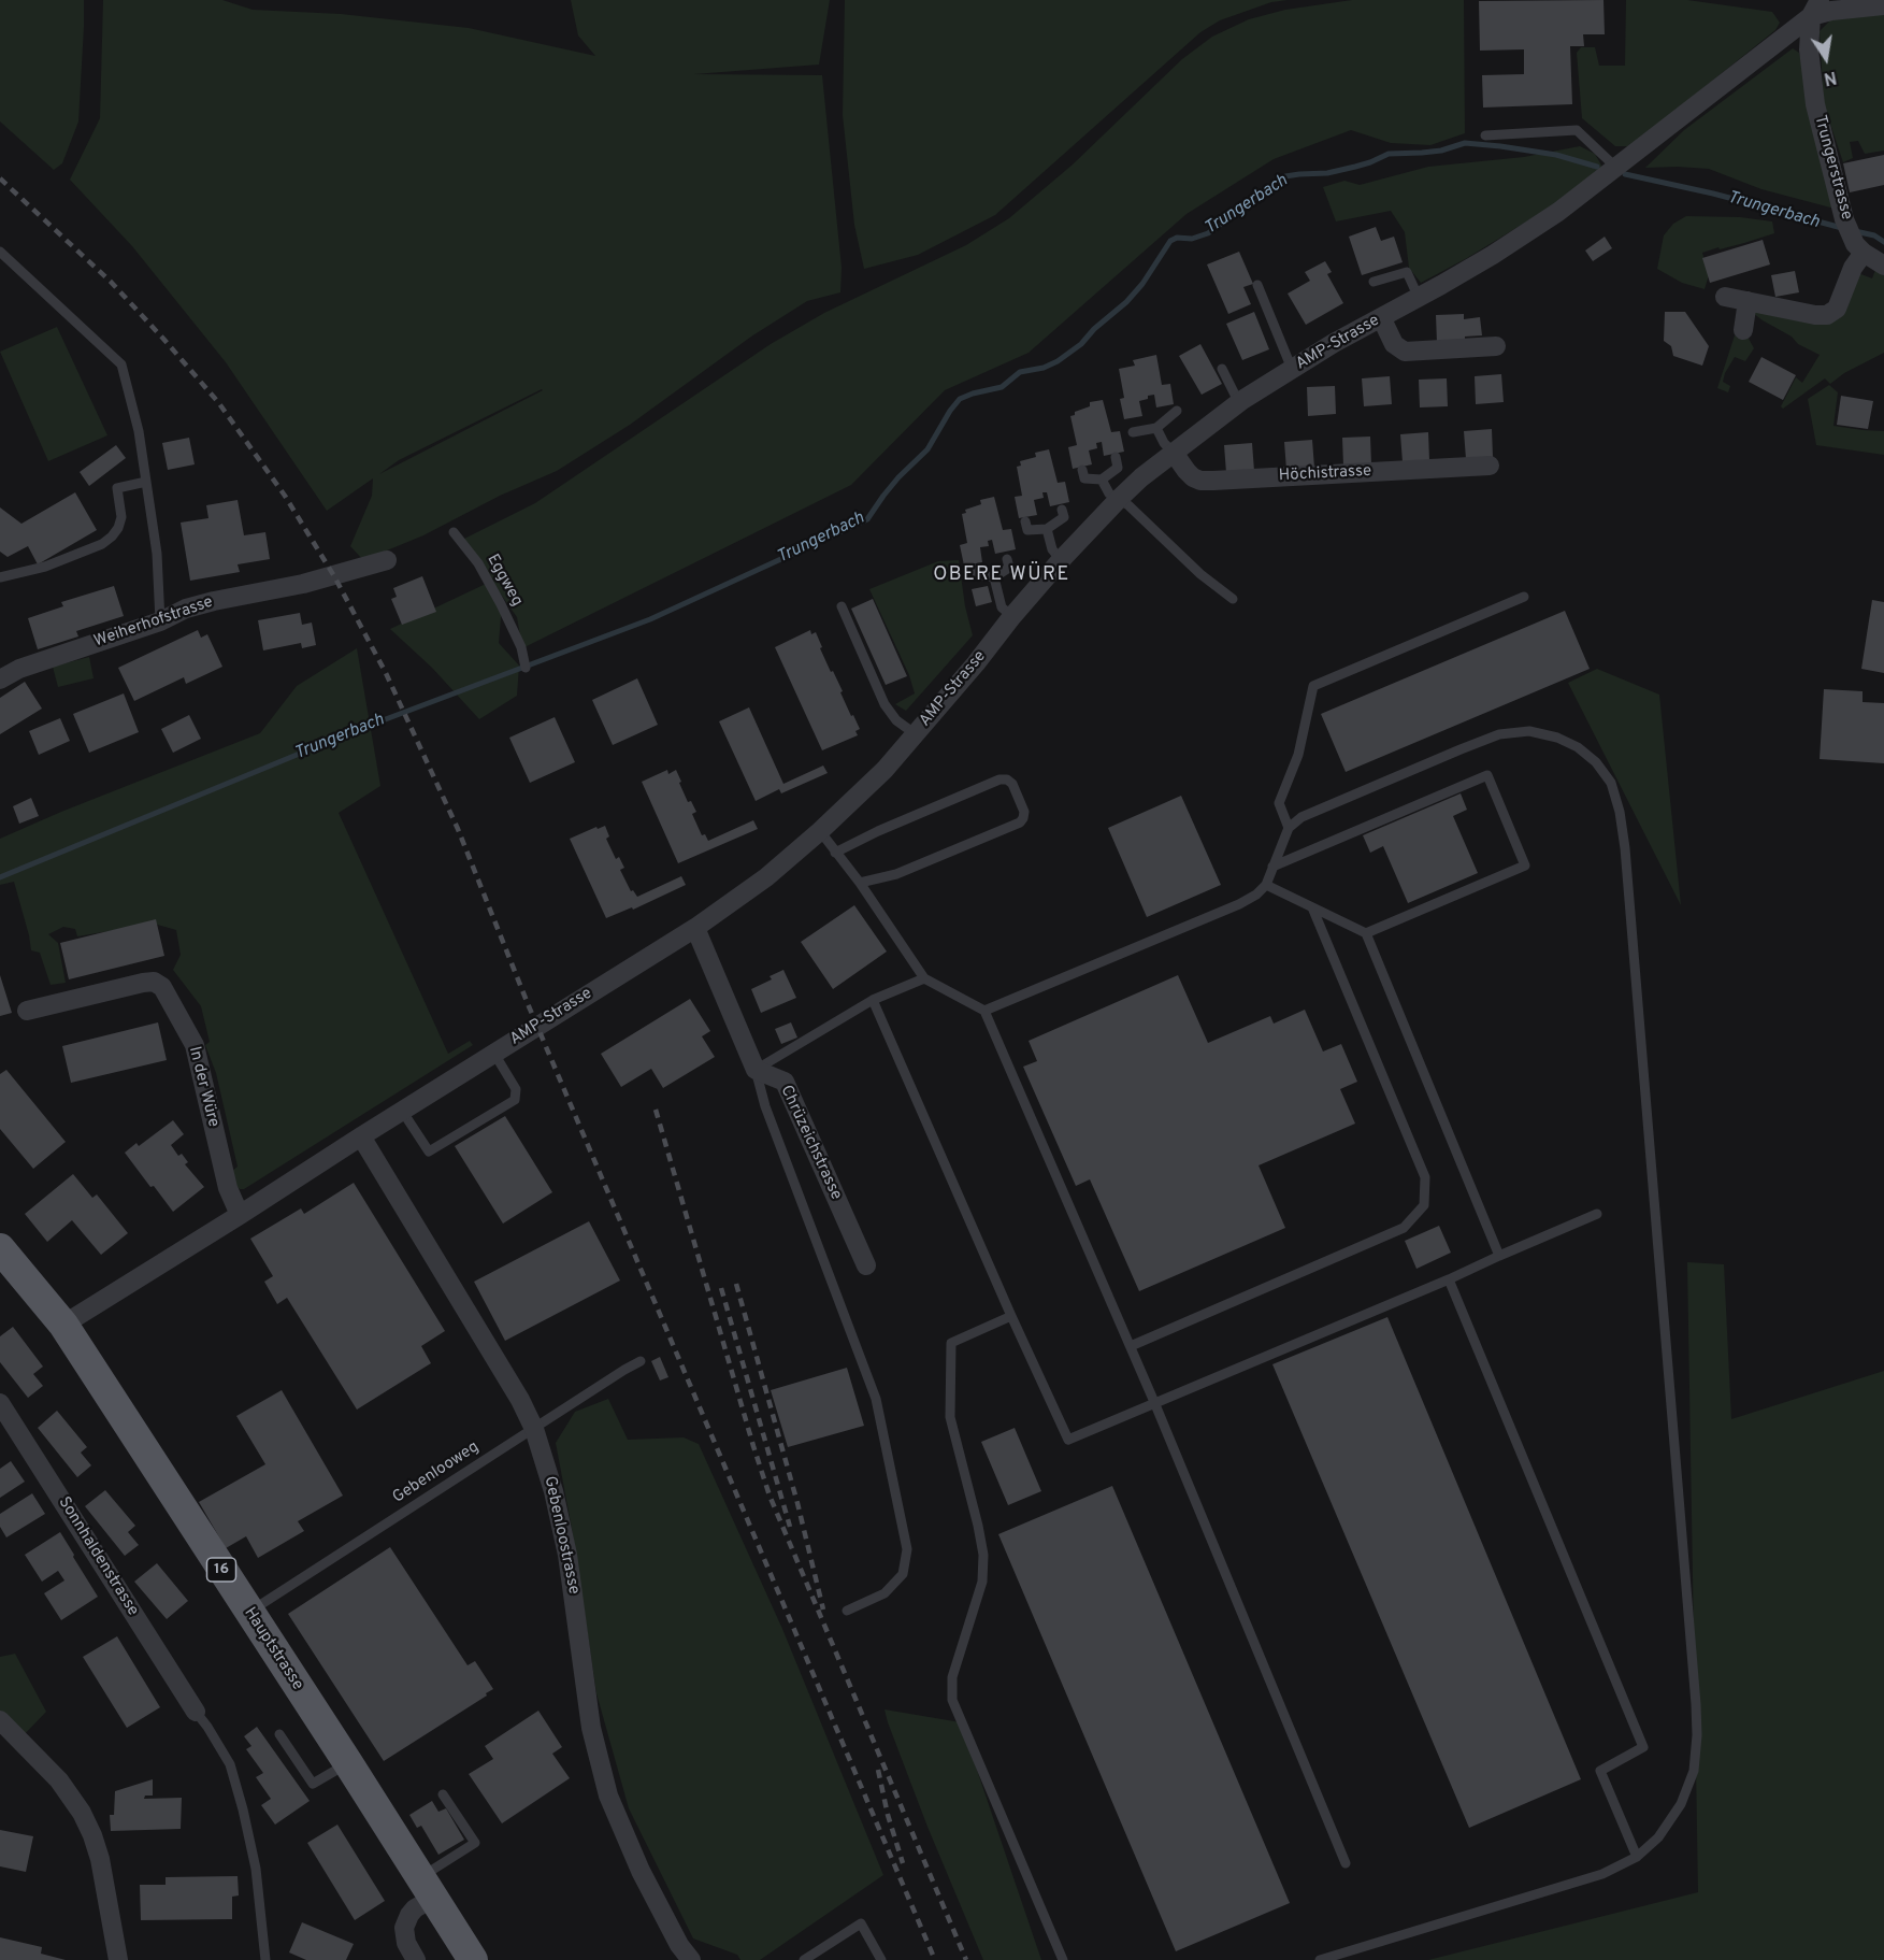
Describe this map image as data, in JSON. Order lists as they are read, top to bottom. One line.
{"streets":{"main road":["16","Hauptstrasse"],"street":["Trungerstrasse","AMP-Strasse","Höchistrasse","Weiherhofstrasse","In der Würe","Chrüzeichstrasse","Gebenloostrasse","Sonnhaldenstrasse"],"lane":["Eggweg","Gebenlooweg"]},"crossings":[["Trungerstrasse","AMP-Strasse"],["AMP-Strasse","Höchistrasse"],["AMP-Strasse","In der Würe"],["AMP-Strasse","Gebenloostrasse"],["AMP-Strasse","Hauptstrasse"],["Gebenlooweg","Gebenloostrasse"],["Gebenlooweg","Hauptstrasse"]],"districts":["OBERE WÜRE"],"water":["Trungerbach"],"north":"bottom"}
